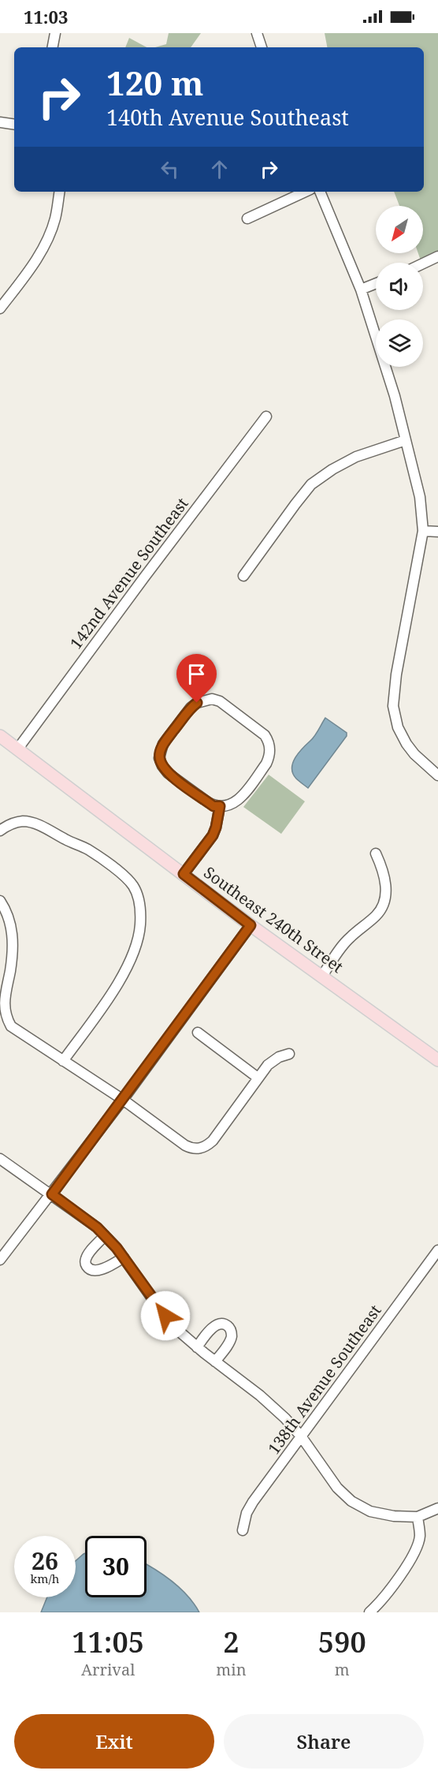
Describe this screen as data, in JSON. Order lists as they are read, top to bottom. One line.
{"streets":{"main road":["Southeast 240th Street"],"street":["142nd Avenue Southeast","138th Avenue Southeast"]},"crossings":[["142nd Avenue Southeast","Southeast 240th Street"]],"north":"bottom left","page":{"status":"11:03","turn":["120 m","140th Avenue Southeast"],"speed":"26 km/h","limit":"30","eta":["11:05","Arrival","2","min","590","m"],"buttons":["Exit","Share"]}}
